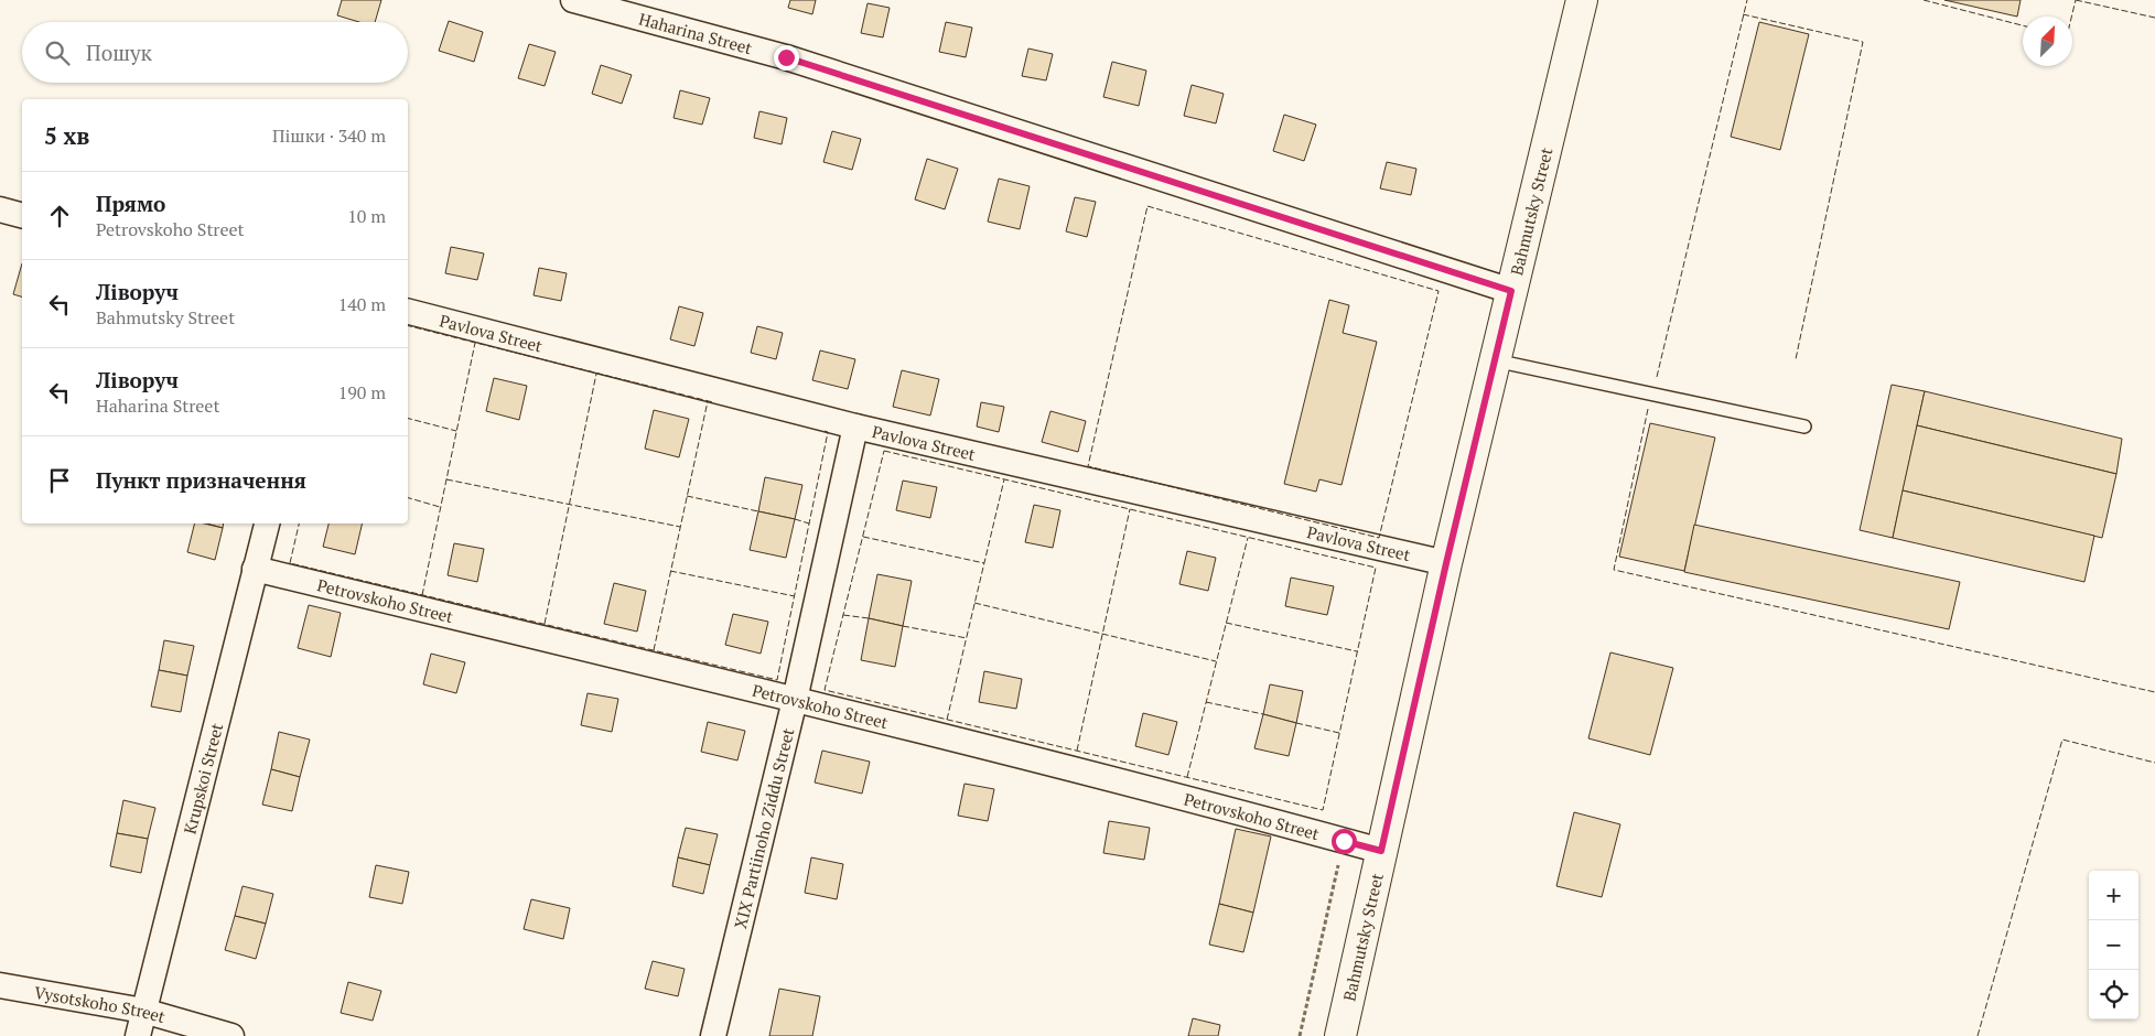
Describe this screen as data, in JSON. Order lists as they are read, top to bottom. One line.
{"streets":{"main road":["Bahmutsky Street"],"street":["Haharina Street","Pavlova Street","Petrovskoho Street","Krupskoi Street","XIX Partiinoho Ziddu Street","Vysotskoho Street"]},"crossings":[["Haharina Street","Bahmutsky Street"],["Bahmutsky Street","Pavlova Street"],["Bahmutsky Street","Petrovskoho Street"],["Pavlova Street","XIX Partiinoho Ziddu Street"],["Petrovskoho Street","Krupskoi Street"],["Petrovskoho Street","XIX Partiinoho Ziddu Street"],["Krupskoi Street","Vysotskoho Street"]],"north":"top right","page":{"search":"Пошук","heading":["5 хв","Пішки · 340 m"],"list":[["Прямо","Petrovskoho Street","10 m"],["Ліворуч","Bahmutsky Street","140 m"],["Ліворуч","Haharina Street","190 m"],"Пункт призначення"],"map_buttons":["+","−"]}}
